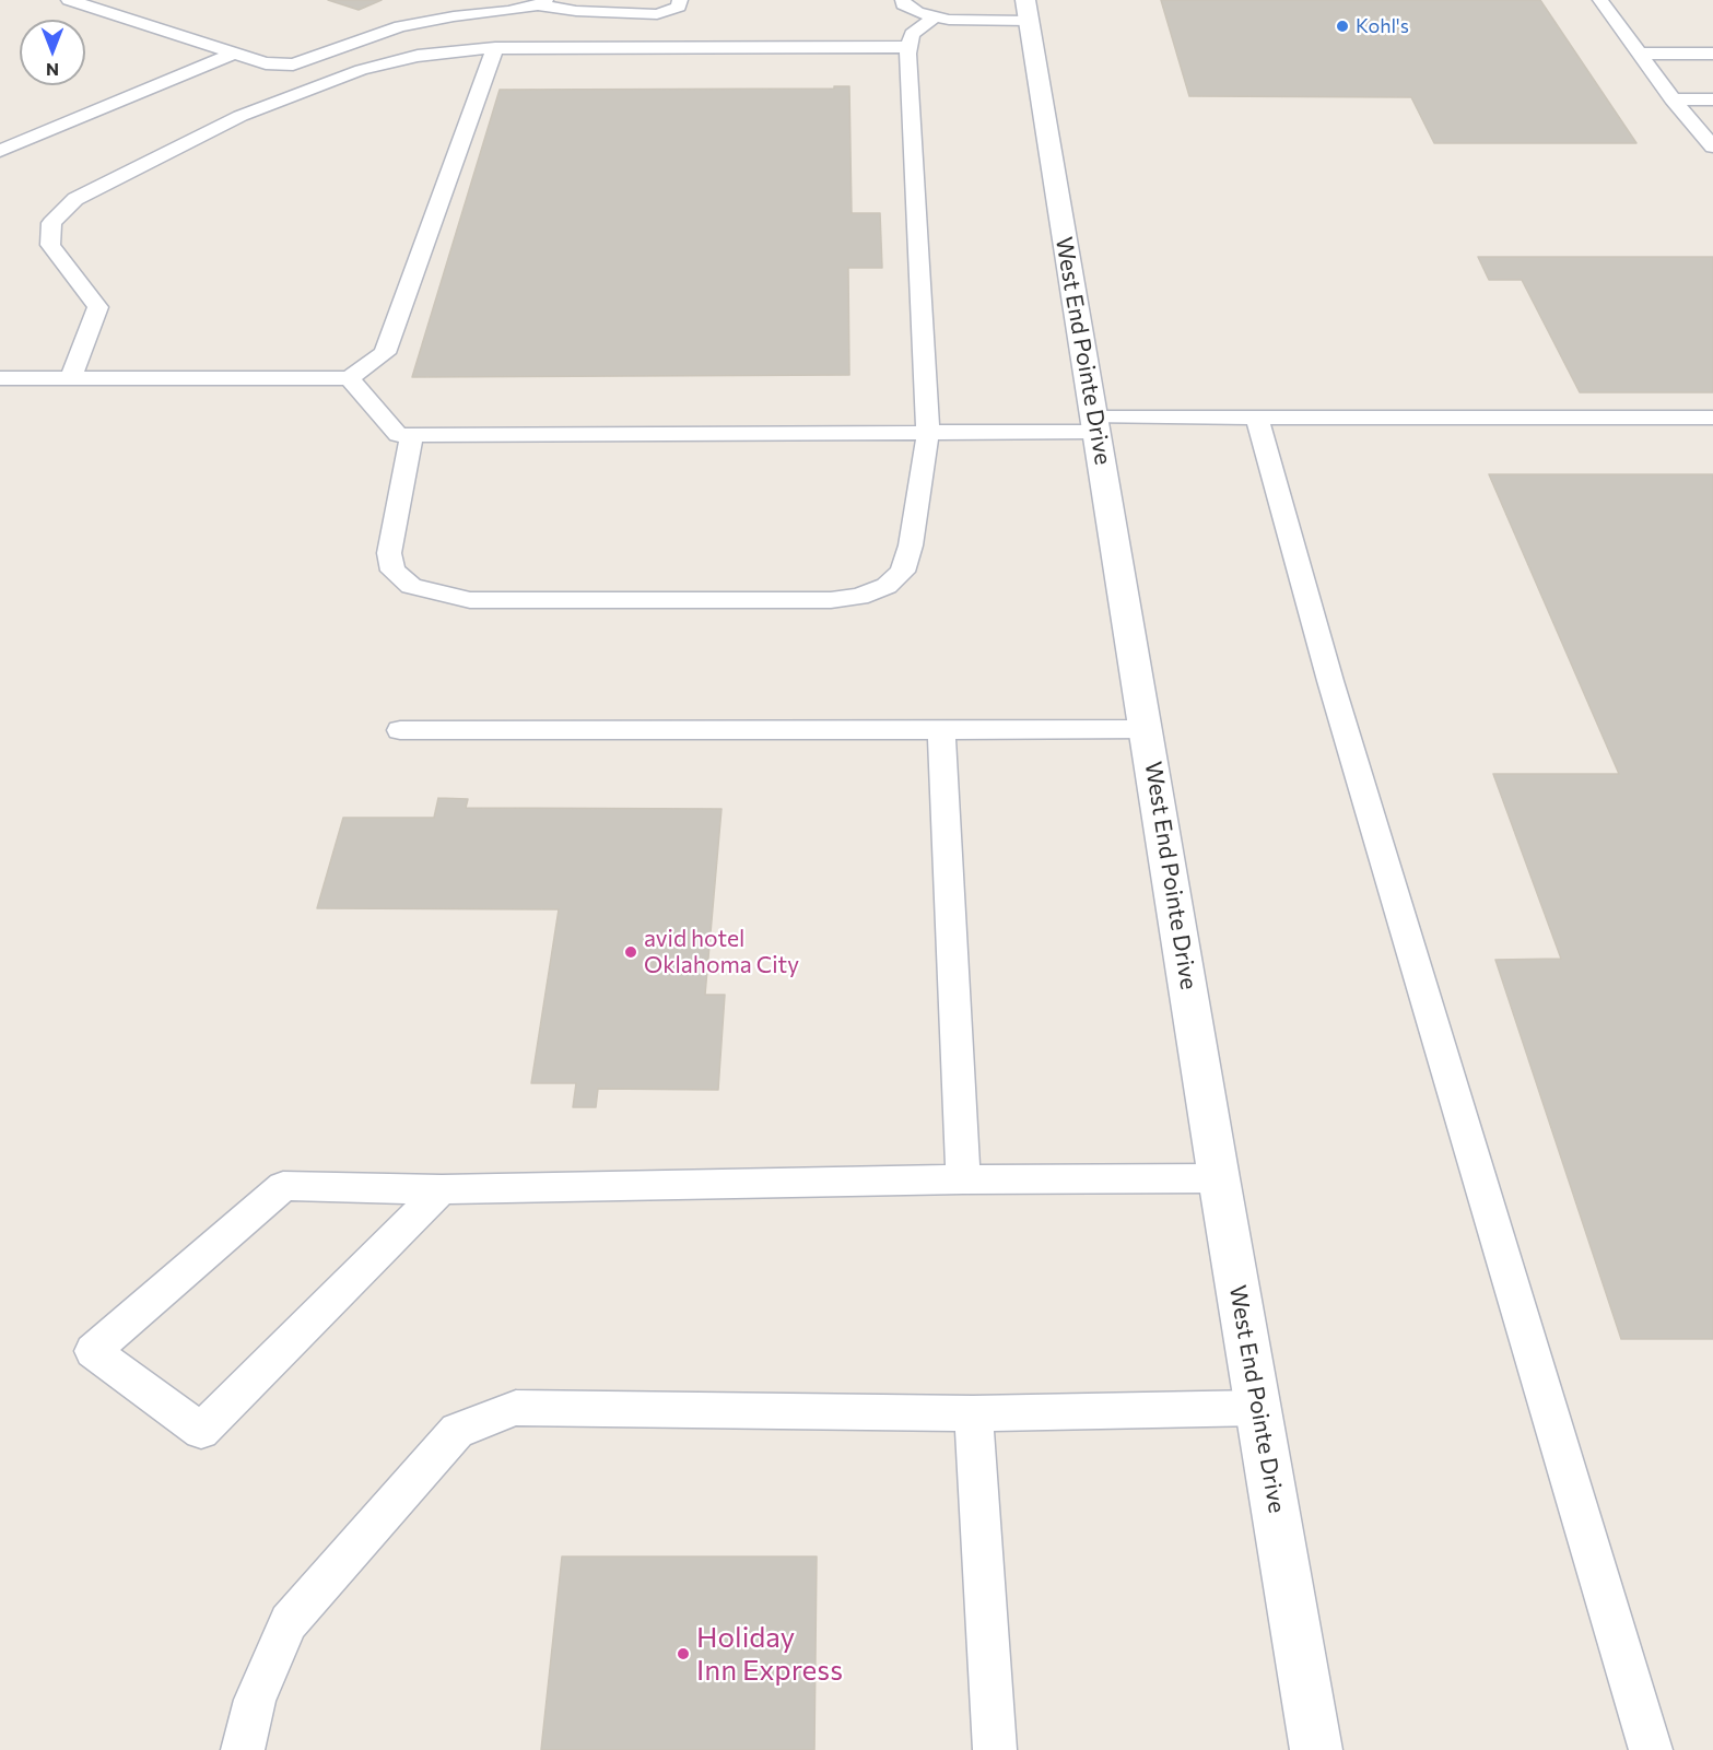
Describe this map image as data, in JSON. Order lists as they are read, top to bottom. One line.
{"streets":{"street":["West End Pointe Drive"]},"places":["Kohl's","avid hotel Oklahoma City","Holiday Inn Express"],"north":"bottom"}
